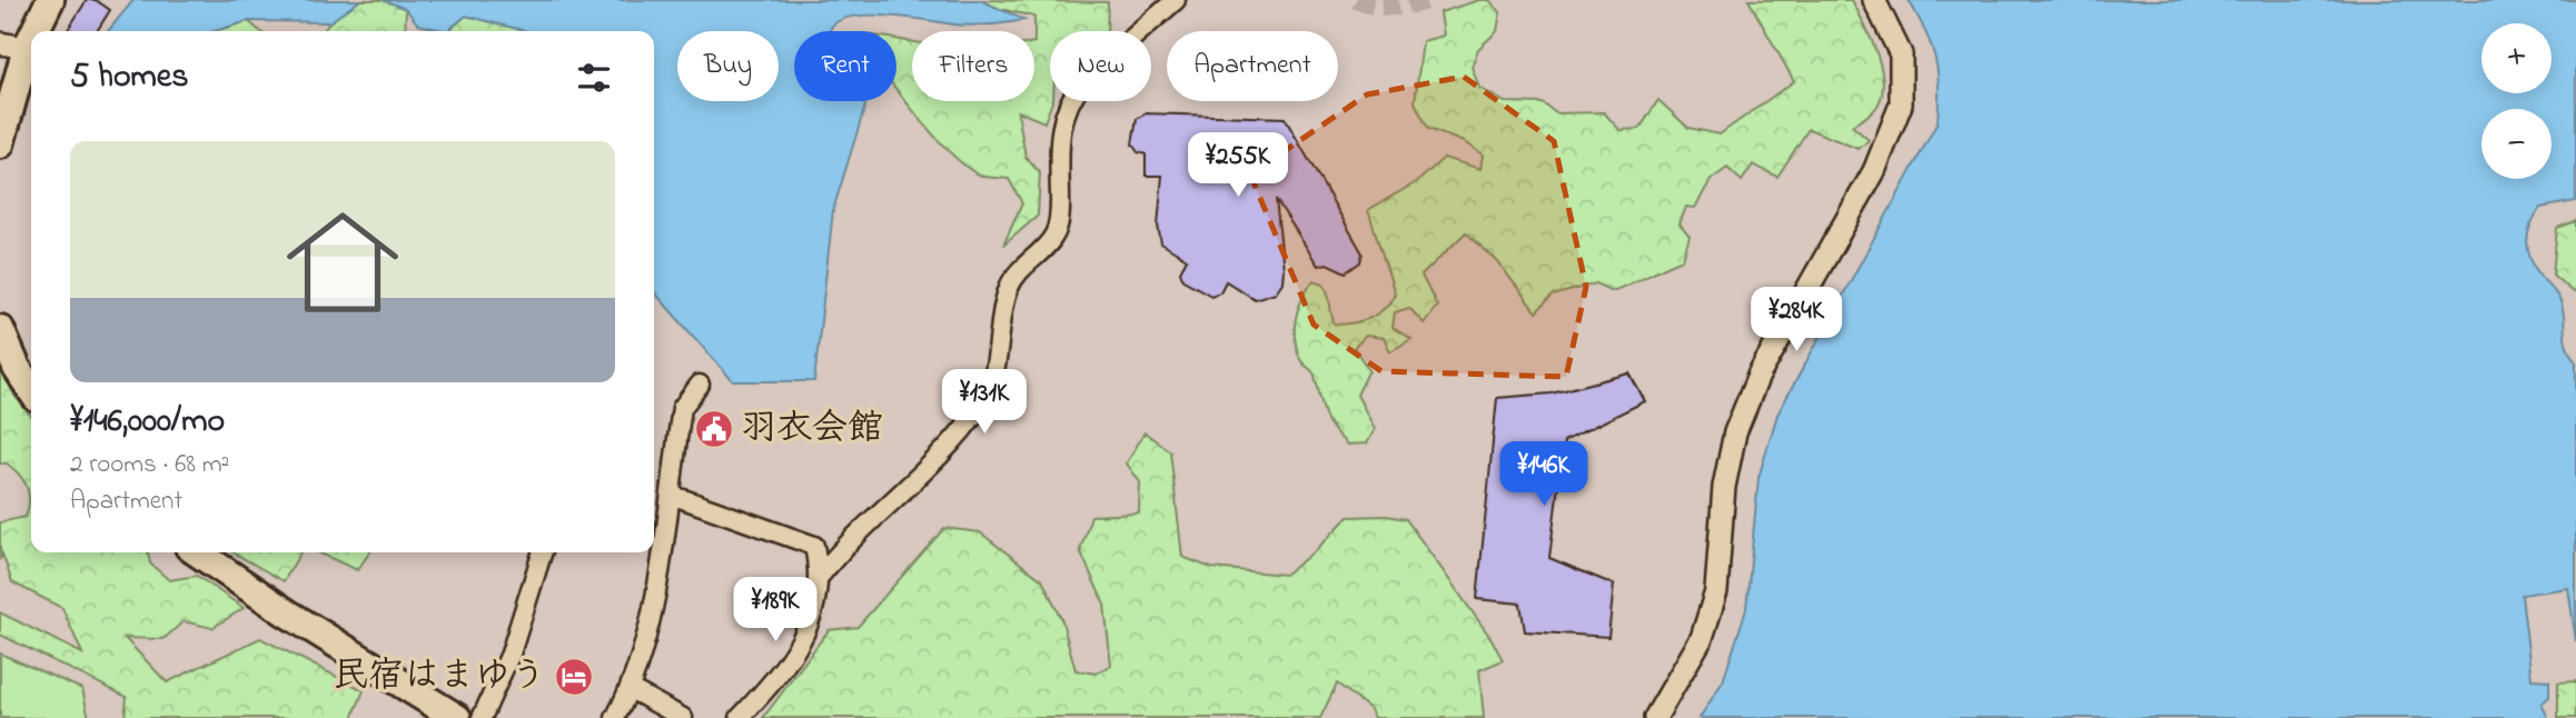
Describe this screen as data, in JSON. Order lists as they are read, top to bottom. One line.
{"places":{"public building":["羽衣会館"],"hotel":["民宿はまゆう"]},"page":{"map_buttons":["+","−"],"chip":["Buy","Rent","Filters","New","Apartment"],"heading":"5 homes","list":[{"name":"¥146,000/mo","note":"2 rooms · 68 m² · Apartment"}],"price":["¥255K","¥284K","¥131K","¥146K","¥189K"]}}
